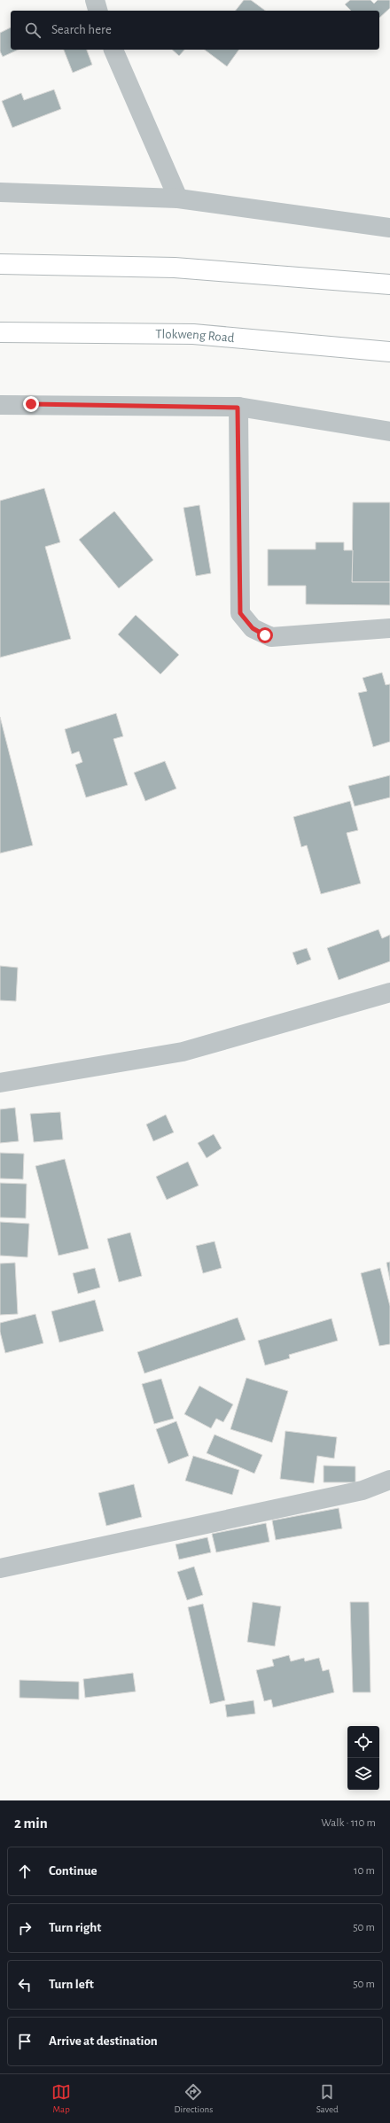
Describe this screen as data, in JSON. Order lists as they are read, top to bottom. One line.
{"streets":{"main road":["Tlokweng Road"]},"page":{"search":"Search here","heading":["2 min","Walk · 110 m"],"list":[["Continue","10 m"],["Turn right","50 m"],["Turn left","50 m"],"Arrive at destination"],"nav":["Map","Directions","Saved"]}}
